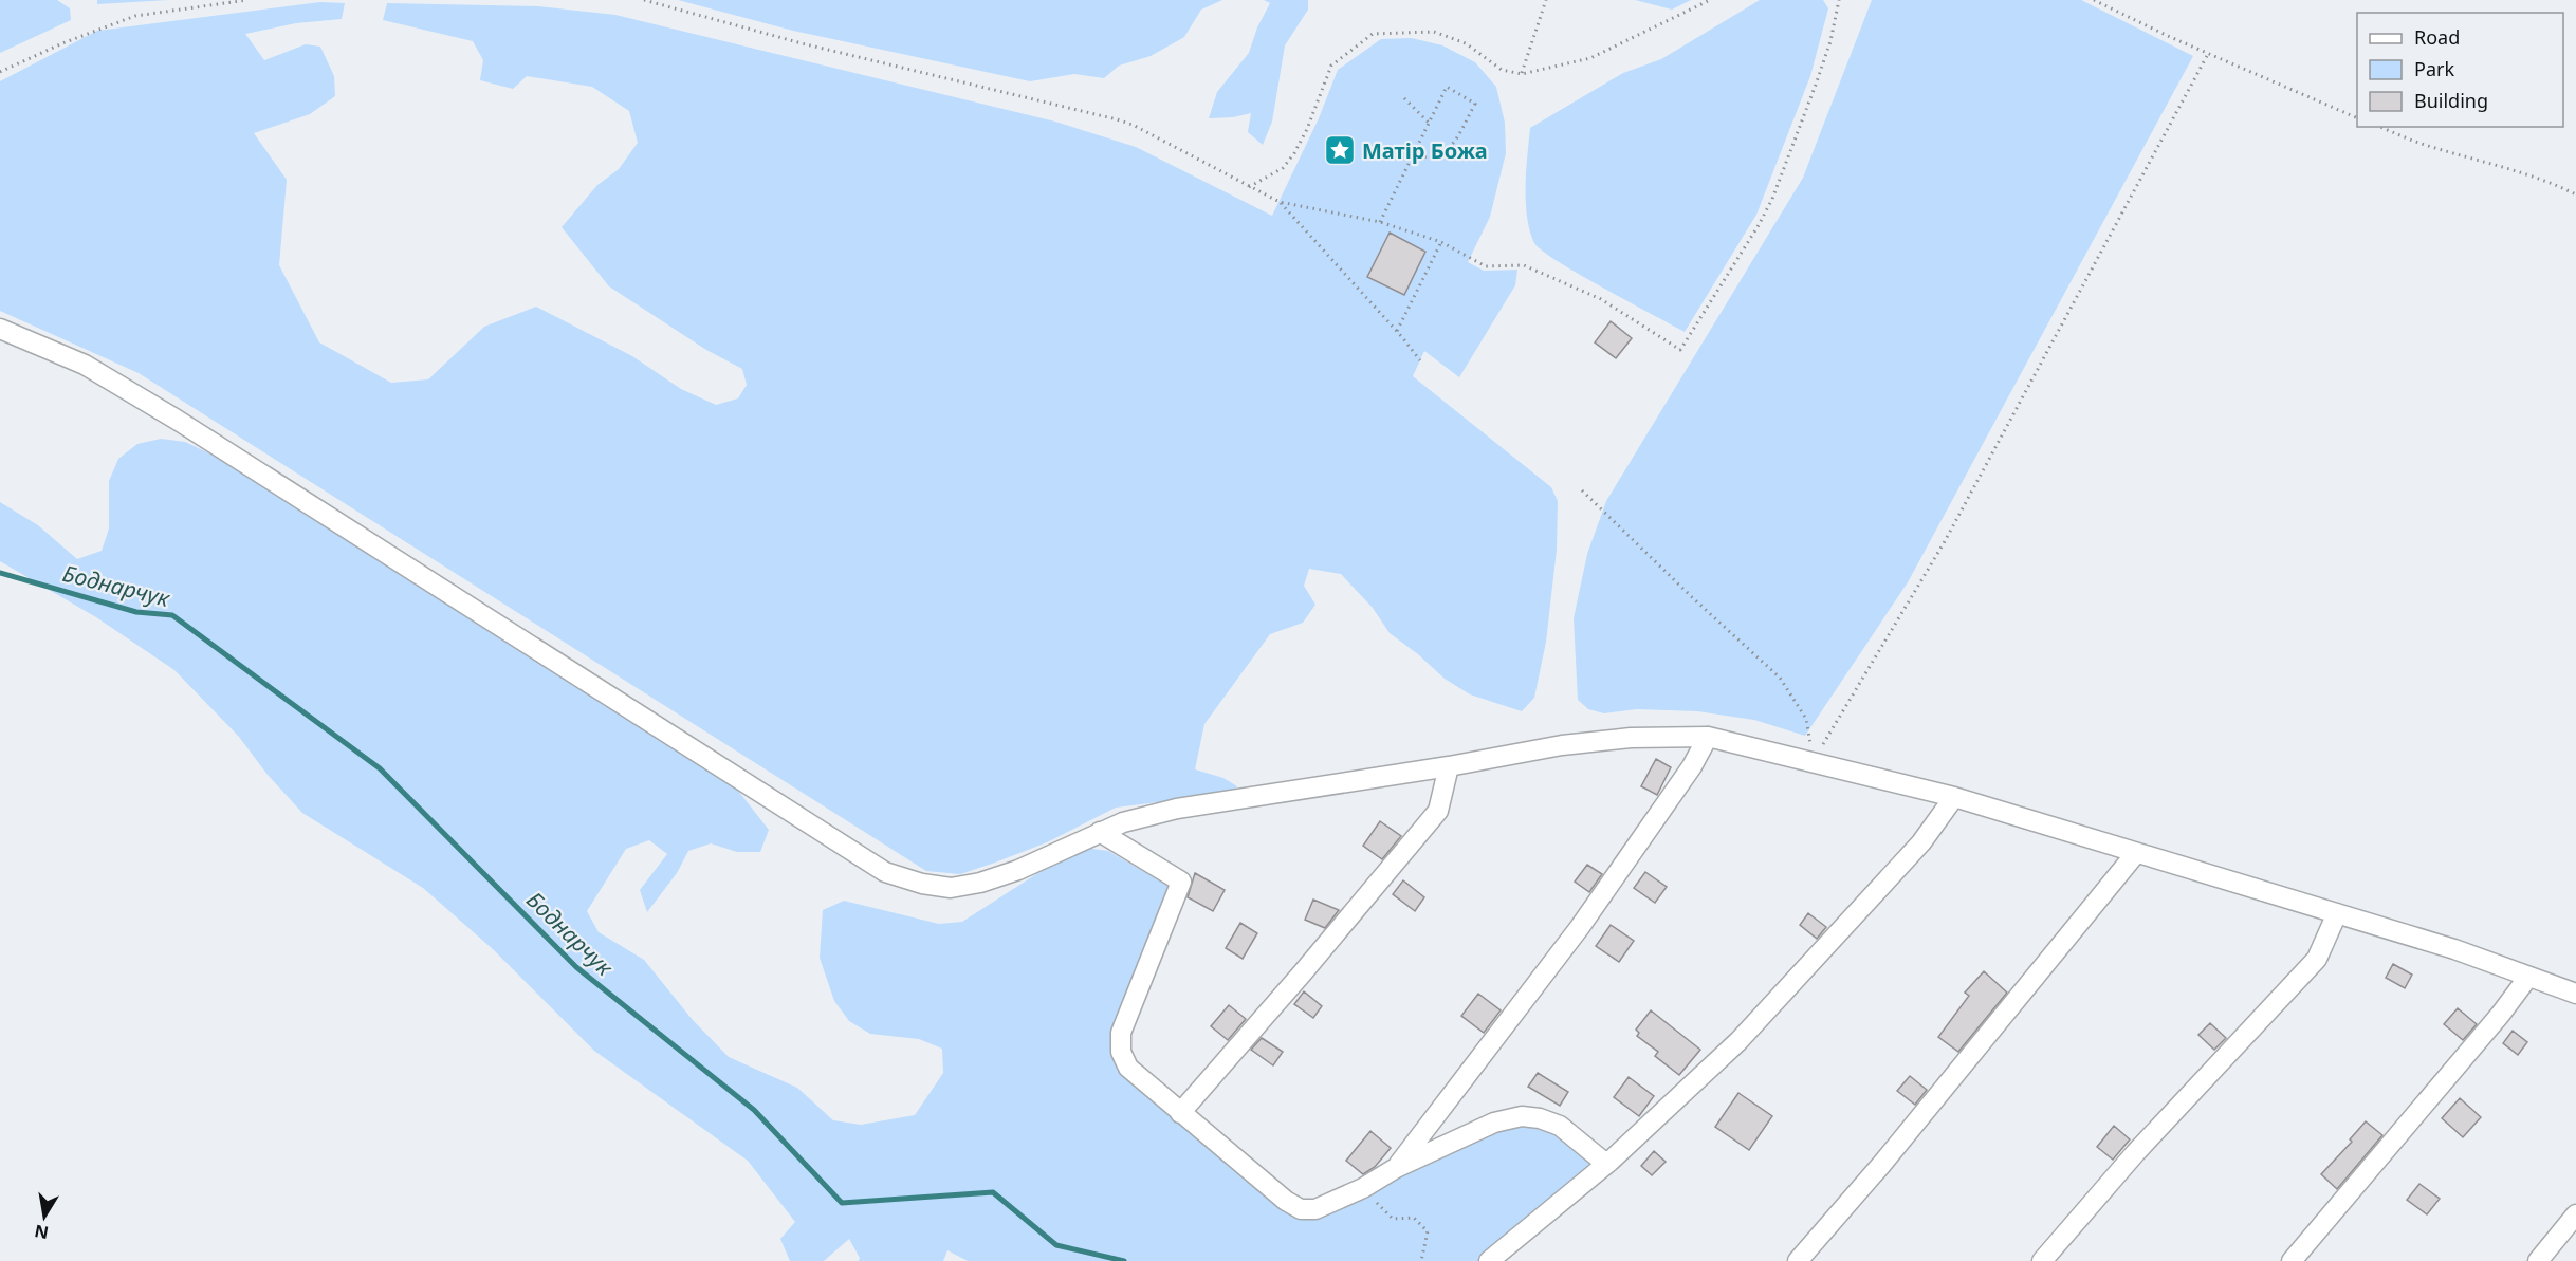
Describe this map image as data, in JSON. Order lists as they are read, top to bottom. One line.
{"water":["Боднарчук"],"places":{"place":["Матір Божа"]},"legend":["Road","Park","Building"],"north":"bottom"}
